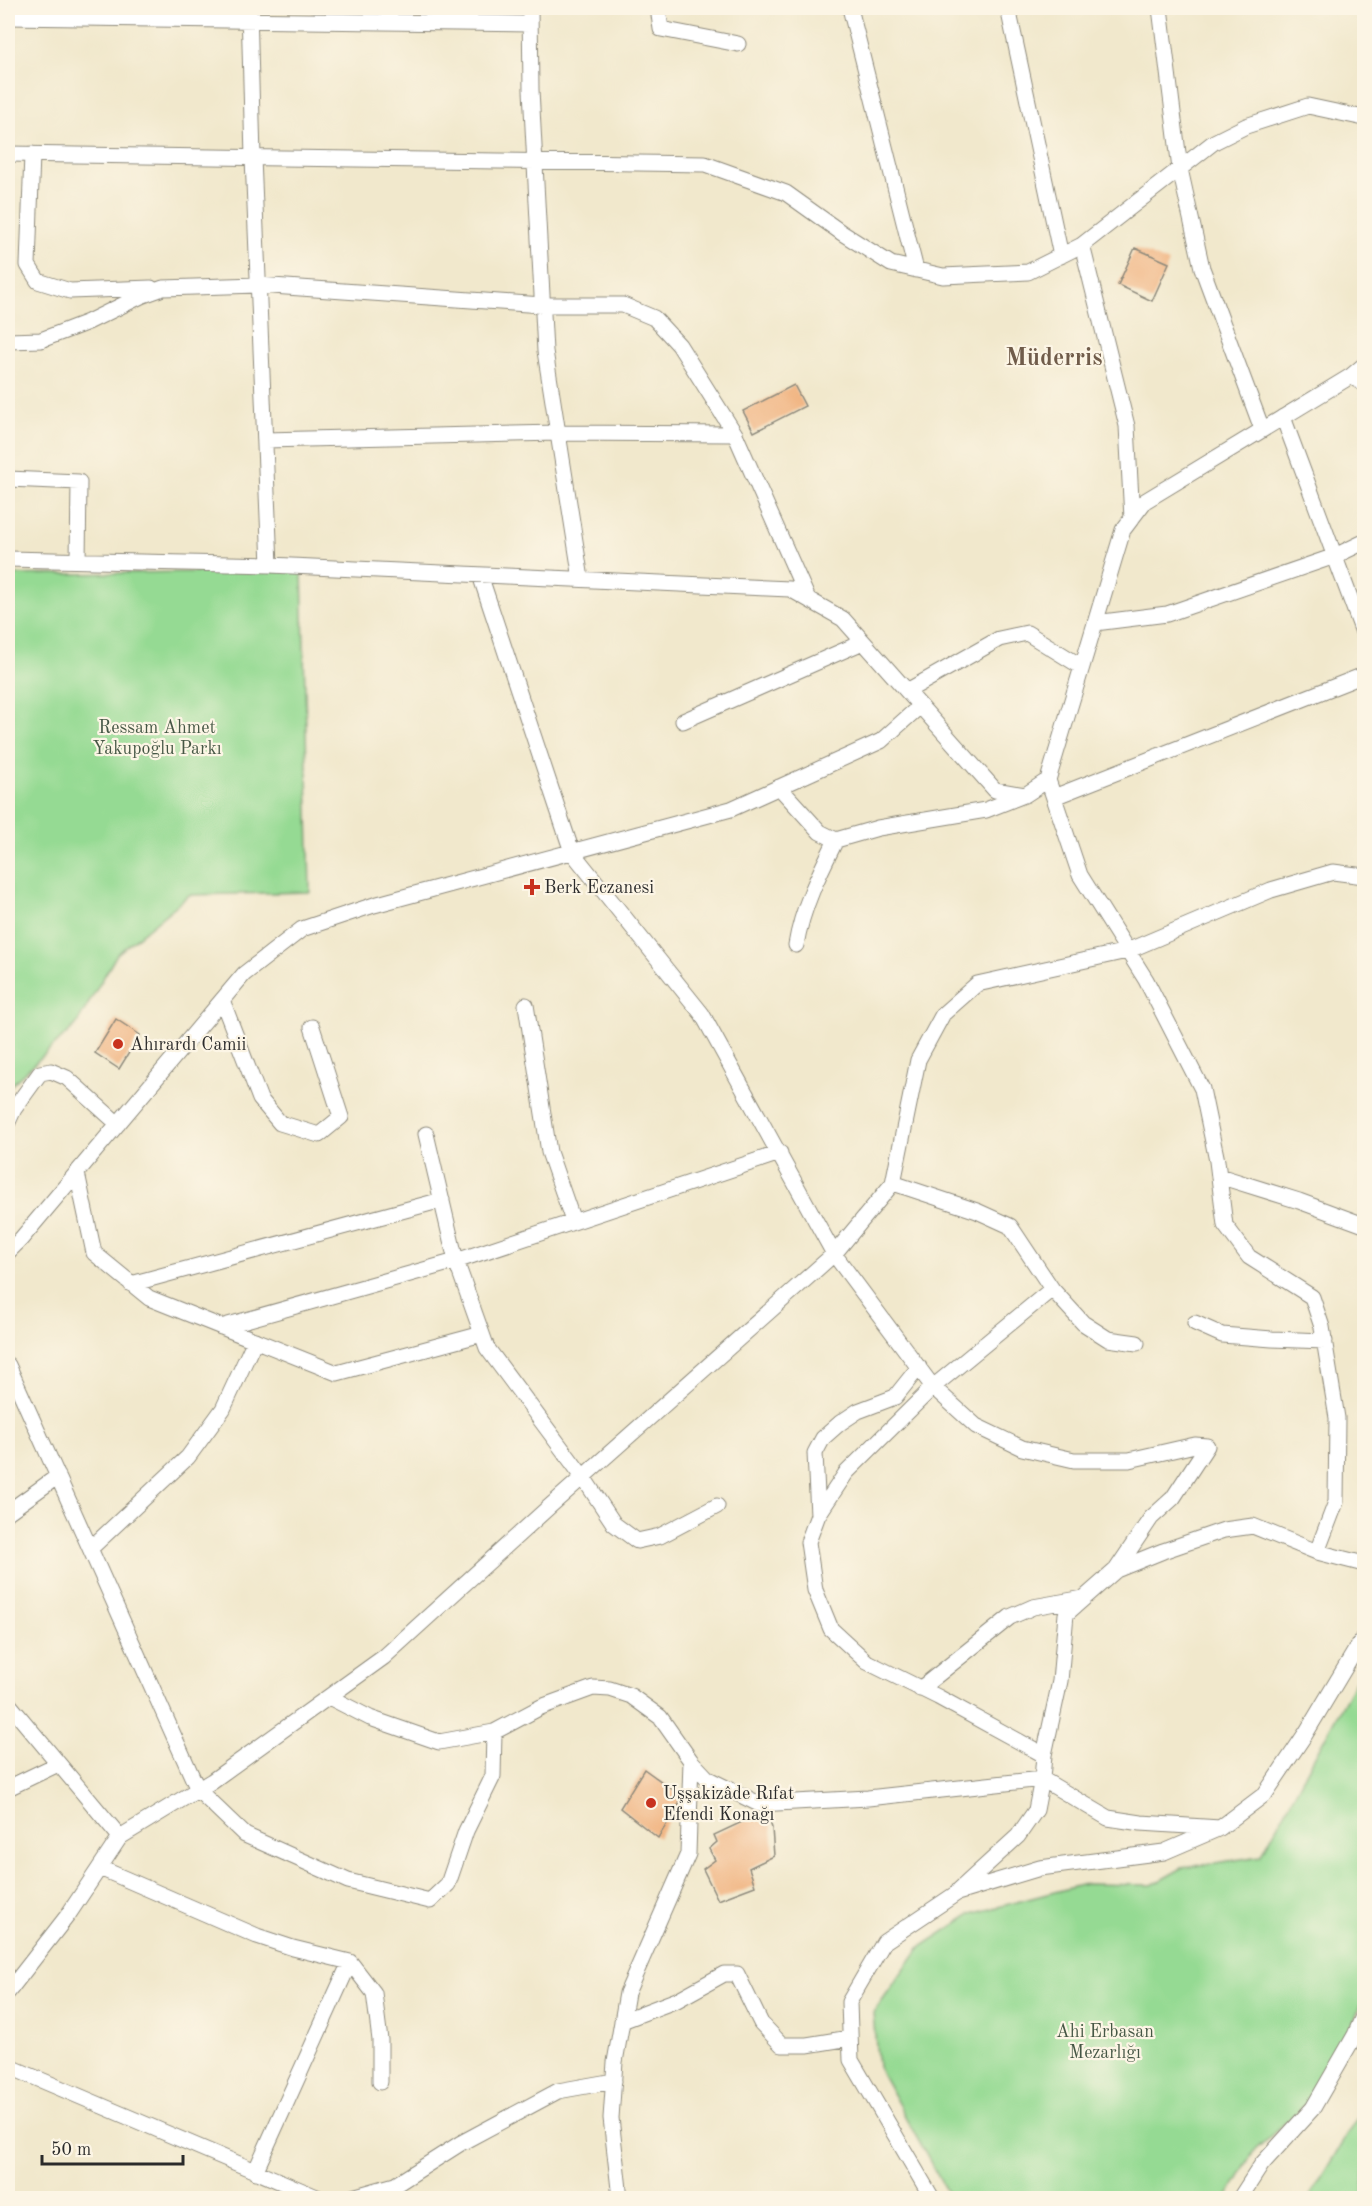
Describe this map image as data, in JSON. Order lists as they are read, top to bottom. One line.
{"districts":["Müderris"],"parks":["Ressam Ahmet Yakupoğlu Parkı","Ahi Erbasan Mezarlığı"],"places":{"health":["Berk Eczanesi"],"other":["Ahırardı Camii","Uşşakizâde Rıfat Efendi Konağı"]},"scale_bar":"50 m"}
